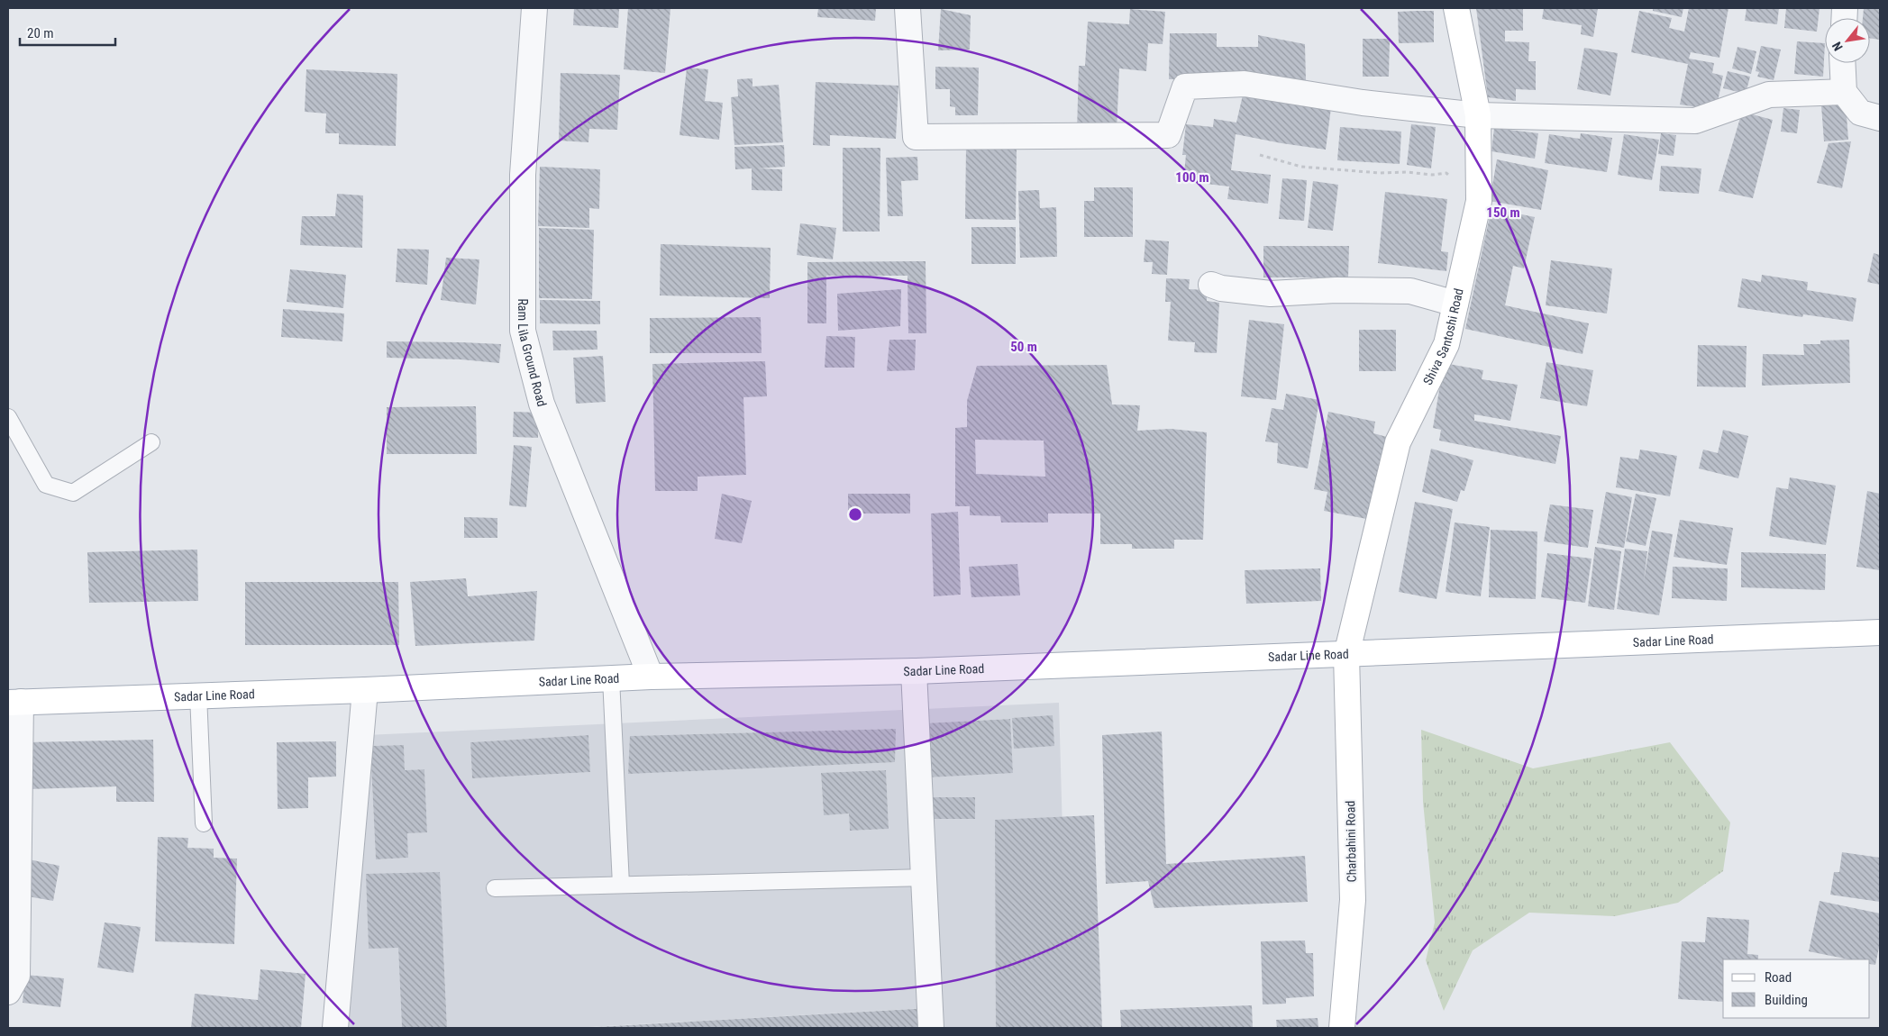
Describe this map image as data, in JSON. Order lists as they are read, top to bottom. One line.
{"streets":{"main road":["Shiva Santoshi Road","Sadar Line Road","Charbahini Road"],"street":["Ram Lila Ground Road"]},"crossings":[["Shiva Santoshi Road","Sadar Line Road"],["Shiva Santoshi Road","Charbahini Road"],["Ram Lila Ground Road","Sadar Line Road"],["Sadar Line Road","Charbahini Road"]],"legend":["Road","Building"],"scale_bar":"20 m","north":"bottom left","rings":["100 m","150 m","50 m"]}
